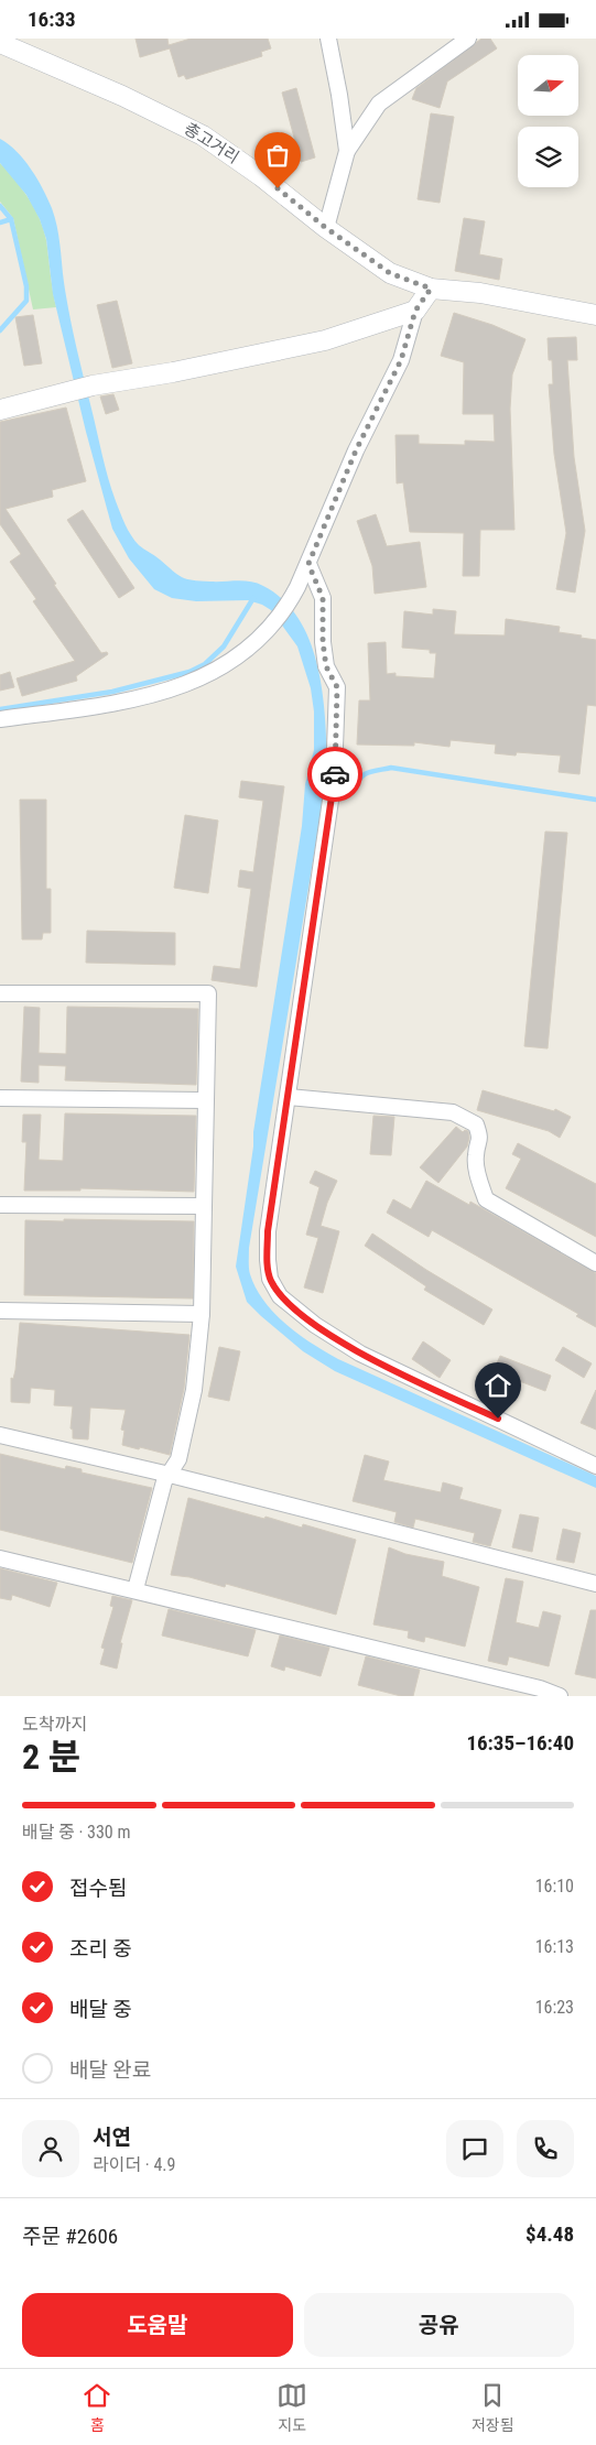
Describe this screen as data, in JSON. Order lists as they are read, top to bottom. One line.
{"streets":{"street":["총고거리"]},"north":"right","page":{"status":"16:33","heading":["2 분","도착까지","16:35–16:40"],"panel":["서연","라이더 · 4.9","주문 #2606","$4.48"],"bar":"배달 중 · 330 m","list":[["접수됨","16:10"],["조리 중","16:13"],["배달 중","16:23"],"배달 완료"],"buttons":["도움말","공유"],"tabs":["홈","지도","저장됨"]}}
